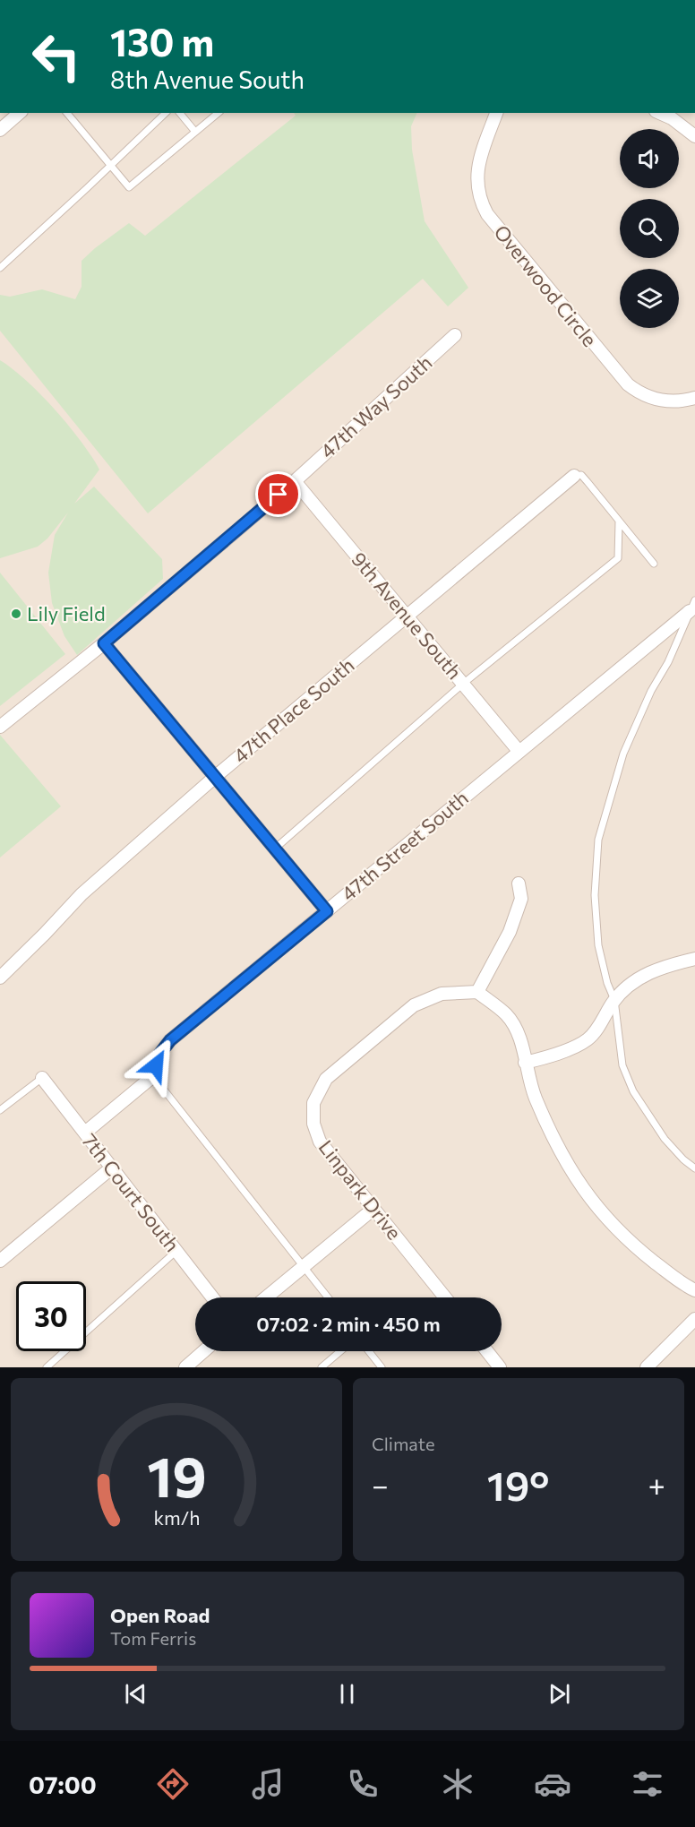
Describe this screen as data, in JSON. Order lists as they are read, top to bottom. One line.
{"streets":{"street":["Overwood Circle","47th Way South","9th Avenue South","47th Place South","47th Street South","Linpark Drive","7th Court South"]},"crossings":[["47th Way South","9th Avenue South"],["9th Avenue South","47th Place South"],["9th Avenue South","47th Street South"]],"places":["Lily Field"],"page":{"turn":["130 m","8th Avenue South"],"limit":"30","trip":"07:02 · 2 min · 450 m","tile":"Climate","heat":["−","19°","+"],"song":["Open Road","Tom Ferris"],"tabs":"07:00","gauge":["19","km/h"]}}
